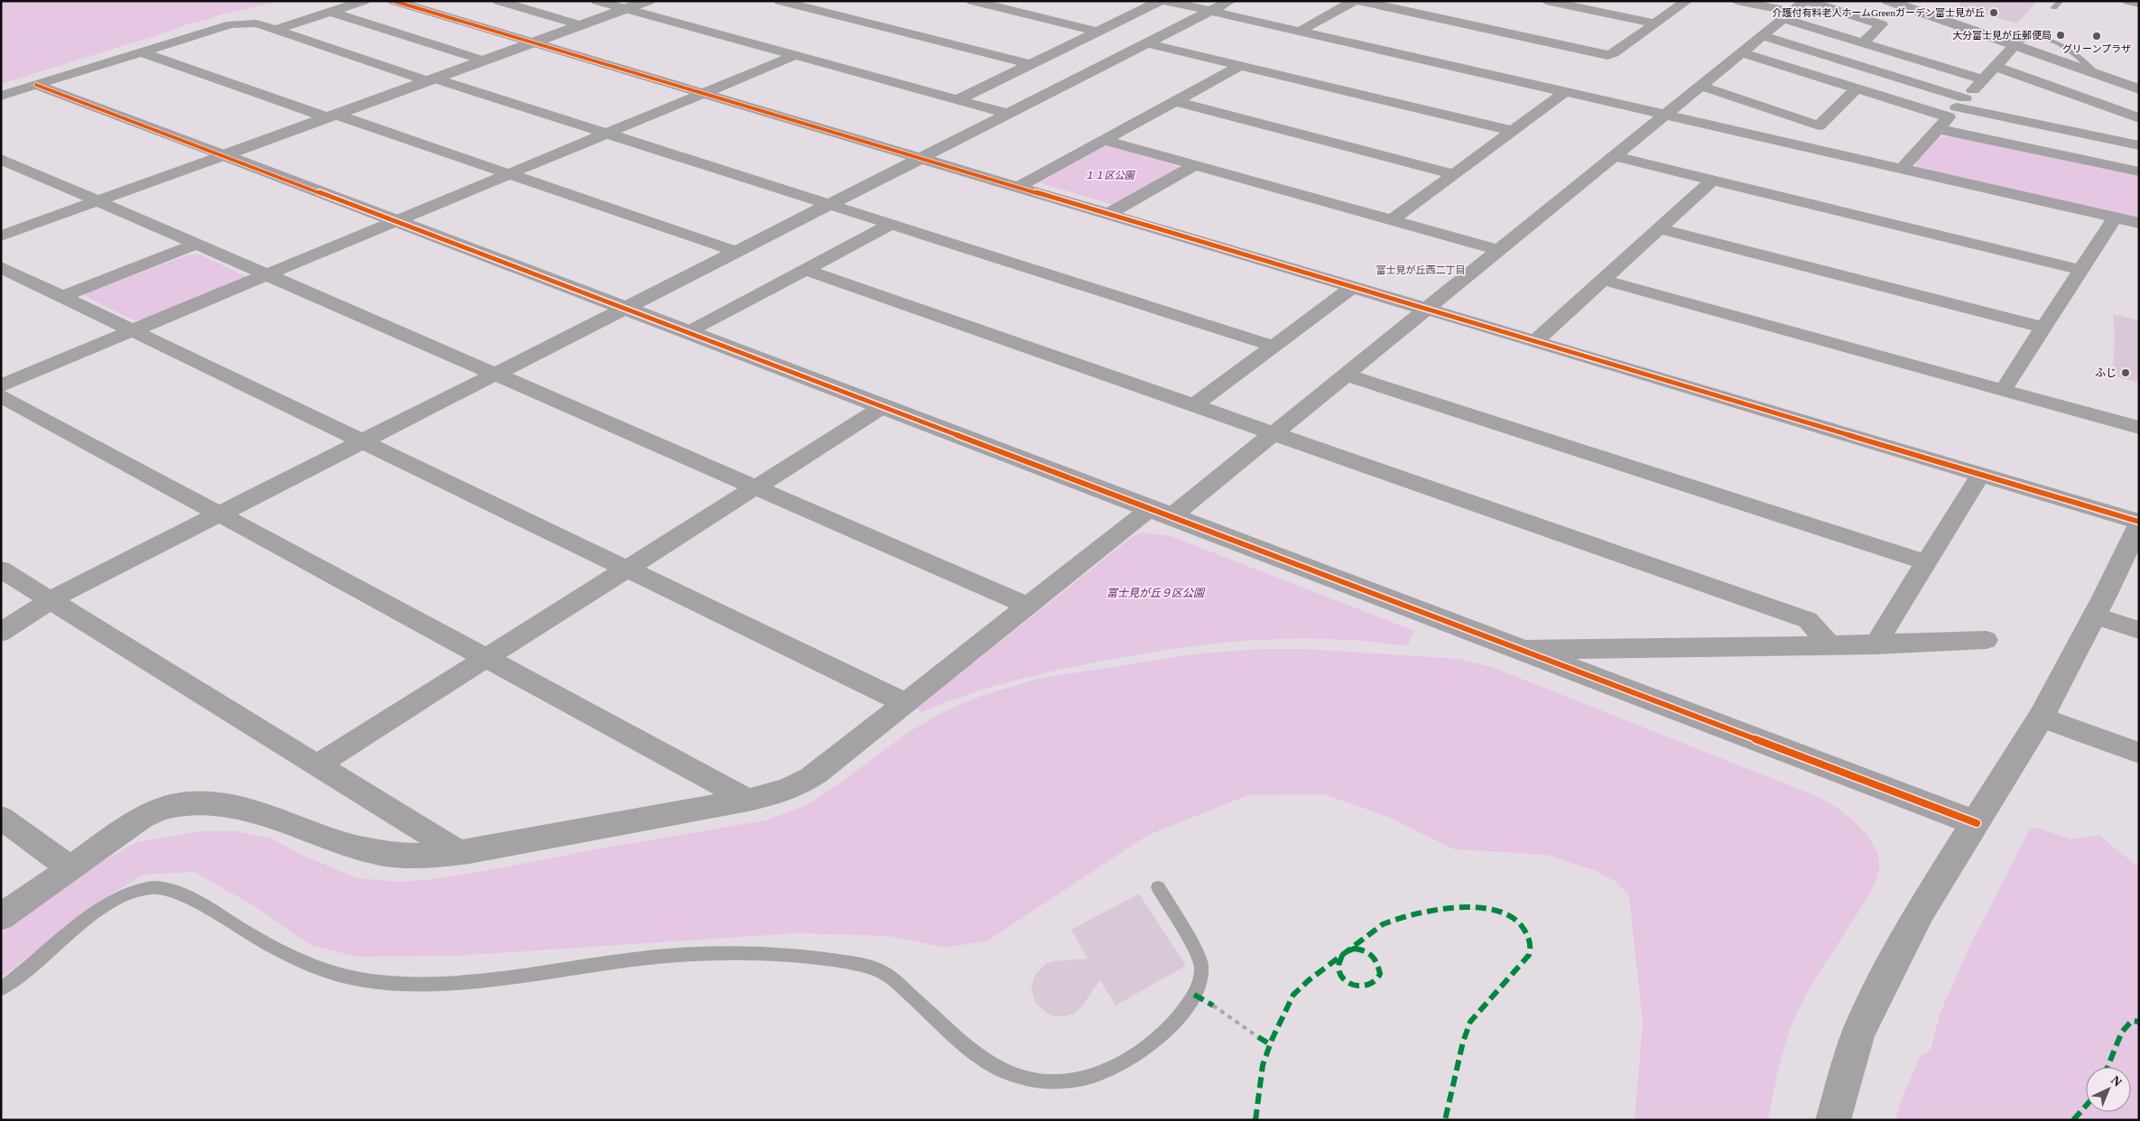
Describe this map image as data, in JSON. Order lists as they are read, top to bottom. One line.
{"districts":["富士見が丘西二丁目"],"parks":["１１区公園","富士見が丘９区公園"],"places":["介護付有料老人ホームGreenガーデン富士見が丘","大分富士見が丘郵便局","グリーンプラザ","ふじ"],"north":"top right"}
